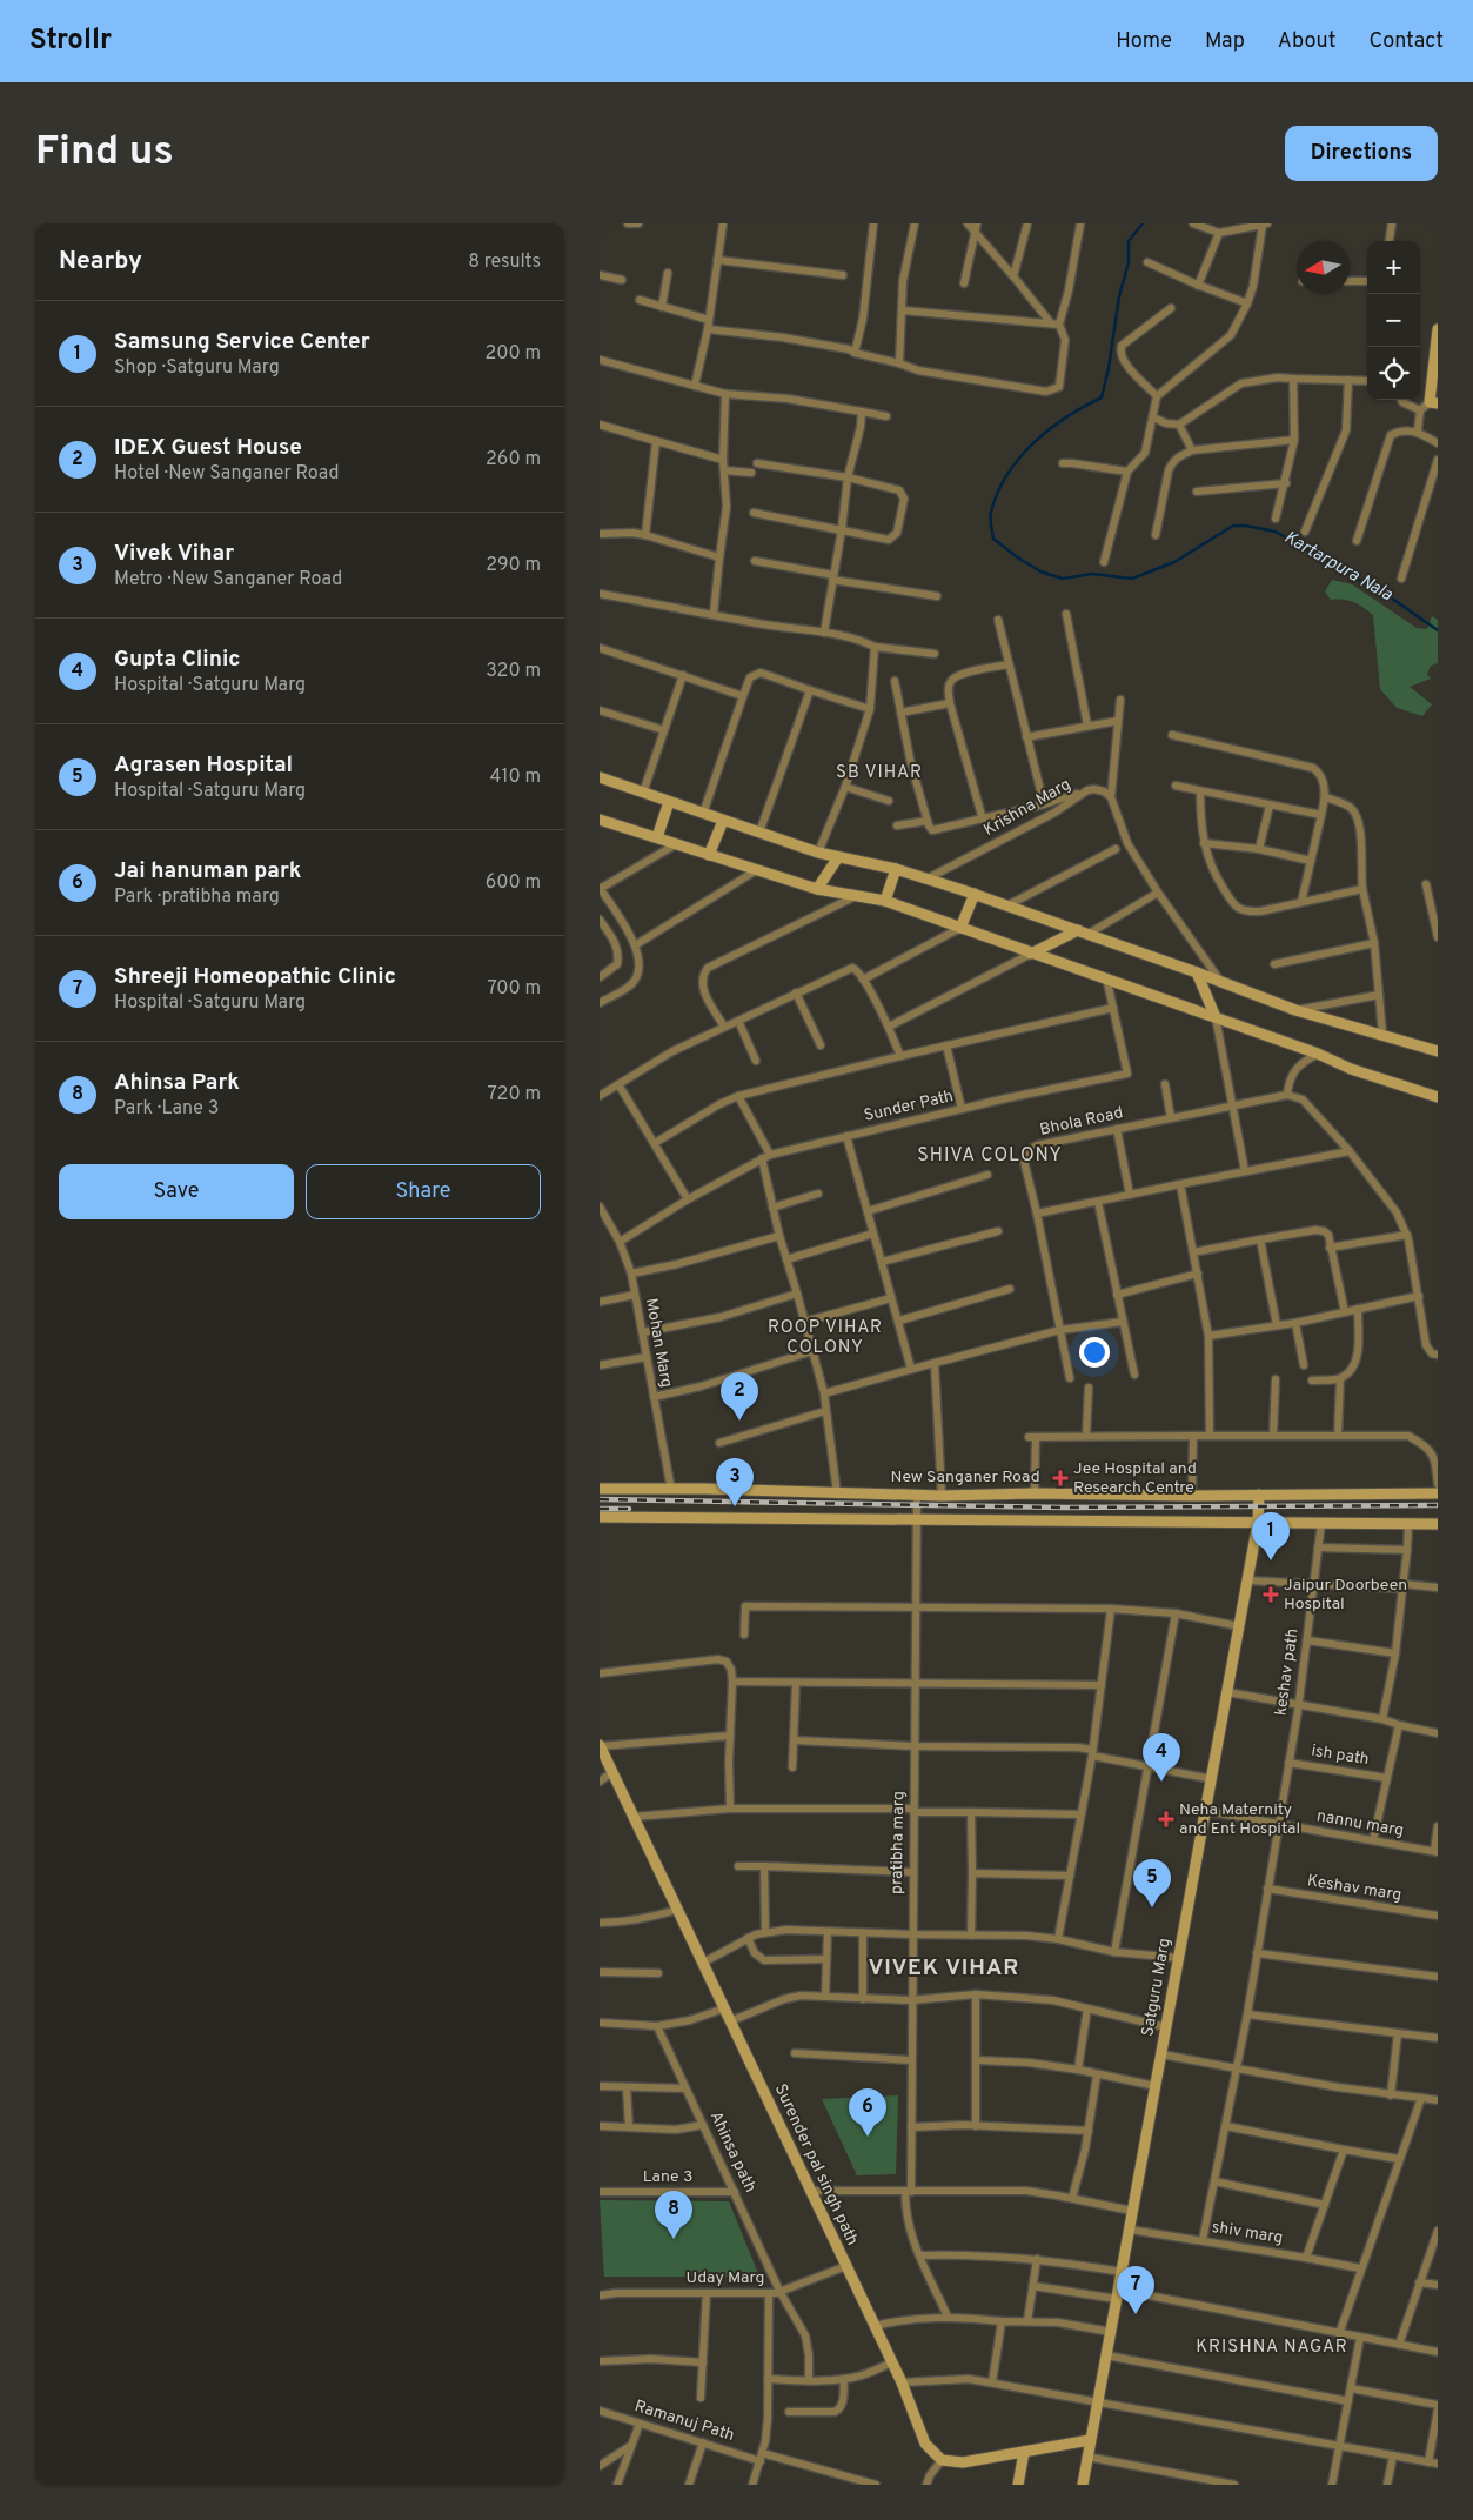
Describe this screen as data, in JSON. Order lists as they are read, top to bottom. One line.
{"streets":{"street":["Krishna Marg","Sunder Path","Bhola Road","Mohan Marg","New Sanganer Road","keshav path","ish path","nannu marg","pratibha marg","Keshav marg","Satguru Marg","Ahinsa path","Surender pal singh path","Lane 3","shiv marg","Uday Marg","Ramanuj Path"]},"crossings":[["Sunder Path","Mohan Marg"],["Mohan Marg","New Sanganer Road"],["New Sanganer Road","pratibha marg"],["New Sanganer Road","Satguru Marg"],["keshav path","ish path"],["keshav path","nannu marg"],["keshav path","Keshav marg"],["keshav path","shiv marg"],["nannu marg","Satguru Marg"],["Satguru Marg","shiv marg"],["Ahinsa path","Lane 3"],["Ahinsa path","Uday Marg"],["Surender pal singh path","Uday Marg"]],"districts":["SB VIHAR","SHIVA COLONY","ROOP VIHAR COLONY","VIVEK VIHAR","KRISHNA NAGAR"],"water":["Kartarpura Nala"],"places":{"health":["Jee Hospital and Research Centre","Jaipur Doorbeen Hospital","Neha Maternity and Ent Hospital"]},"north":"left","page":{"header":"Strollr","nav":["Home","Map","About","Contact"],"buttons":["Directions",["Save","Share"]],"title":"Find us","heading":["Nearby","8 results"],"map_buttons":["+","−"],"list":[{"mark":"1","name":"Samsung Service Center","note":"Shop · Satguru Marg","value":"200 m"},{"mark":"2","name":"IDEX Guest House","note":"Hotel · New Sanganer Road","value":"260 m"},{"mark":"3","name":"Vivek Vihar","note":"Metro · New Sanganer Road","value":"290 m"},{"mark":"4","name":"Gupta Clinic","note":"Hospital · Satguru Marg","value":"320 m"},{"mark":"5","name":"Agrasen Hospital","note":"Hospital · Satguru Marg","value":"410 m"},{"mark":"6","name":"Jai hanuman park","note":"Park · pratibha marg","value":"600 m"},{"mark":"7","name":"Shreeji Homeopathic Clinic","note":"Hospital · Satguru Marg","value":"700 m"},{"mark":"8","name":"Ahinsa Park","note":"Park · Lane 3","value":"720 m"}],"pins":["2","3","1","4","5","6","8","7"]}}
